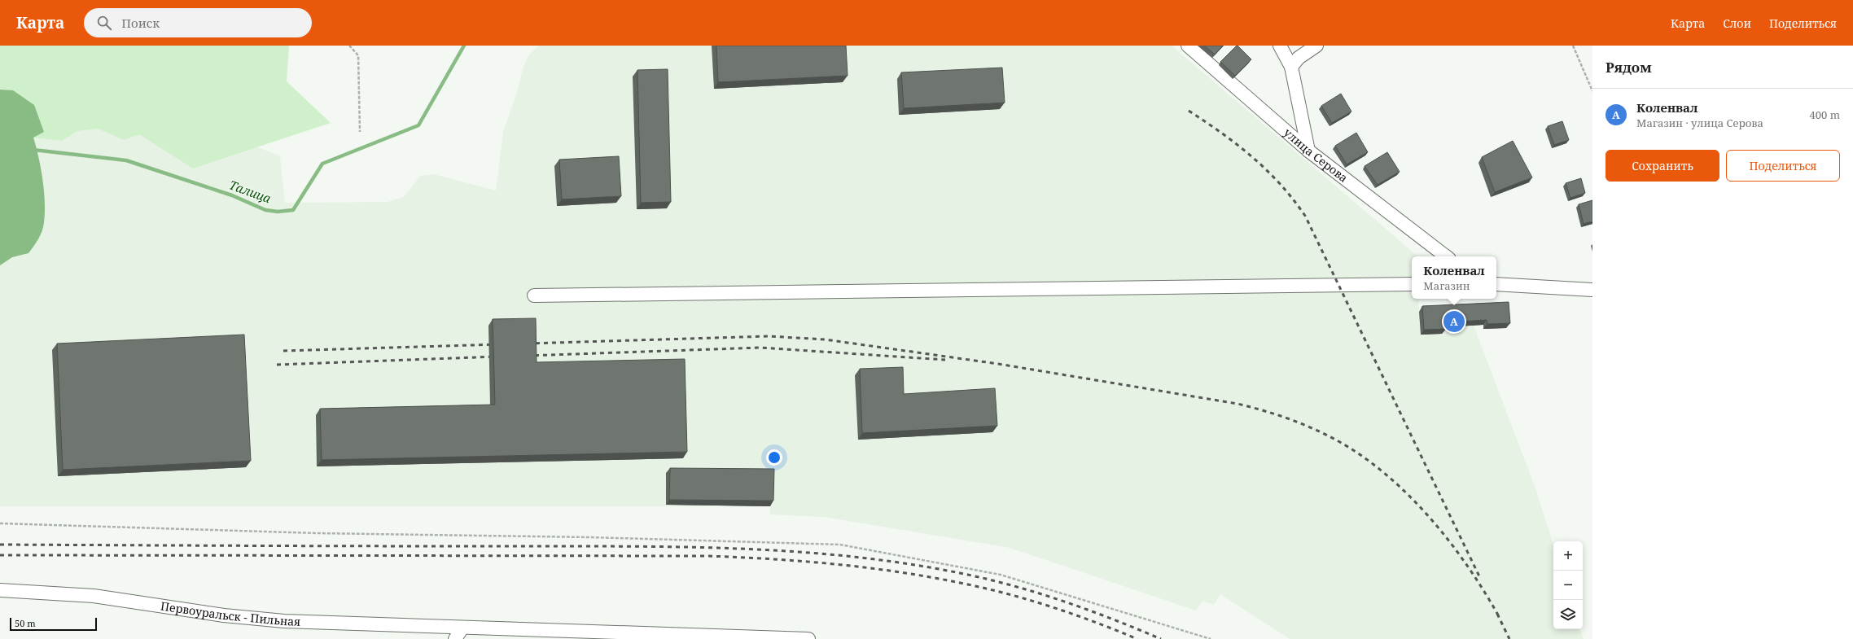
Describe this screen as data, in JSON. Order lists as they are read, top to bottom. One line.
{"streets":{"street":["улица Серова","Первоуральск - Пильная"]},"water":["Талица"],"scale_bar":"50 m","page":{"header":"Карта","search":"Поиск","nav":["Карта","Слои","Поделиться"],"heading":"Рядом","list":[{"mark":"A","name":"Коленвал","note":"Магазин · улица Серова","value":"400 m"}],"buttons":["Сохранить","Поделиться"],"popup":["Коленвал","Магазин"],"pins":"A","map_buttons":["+","−"],"scale":"50 m"}}
